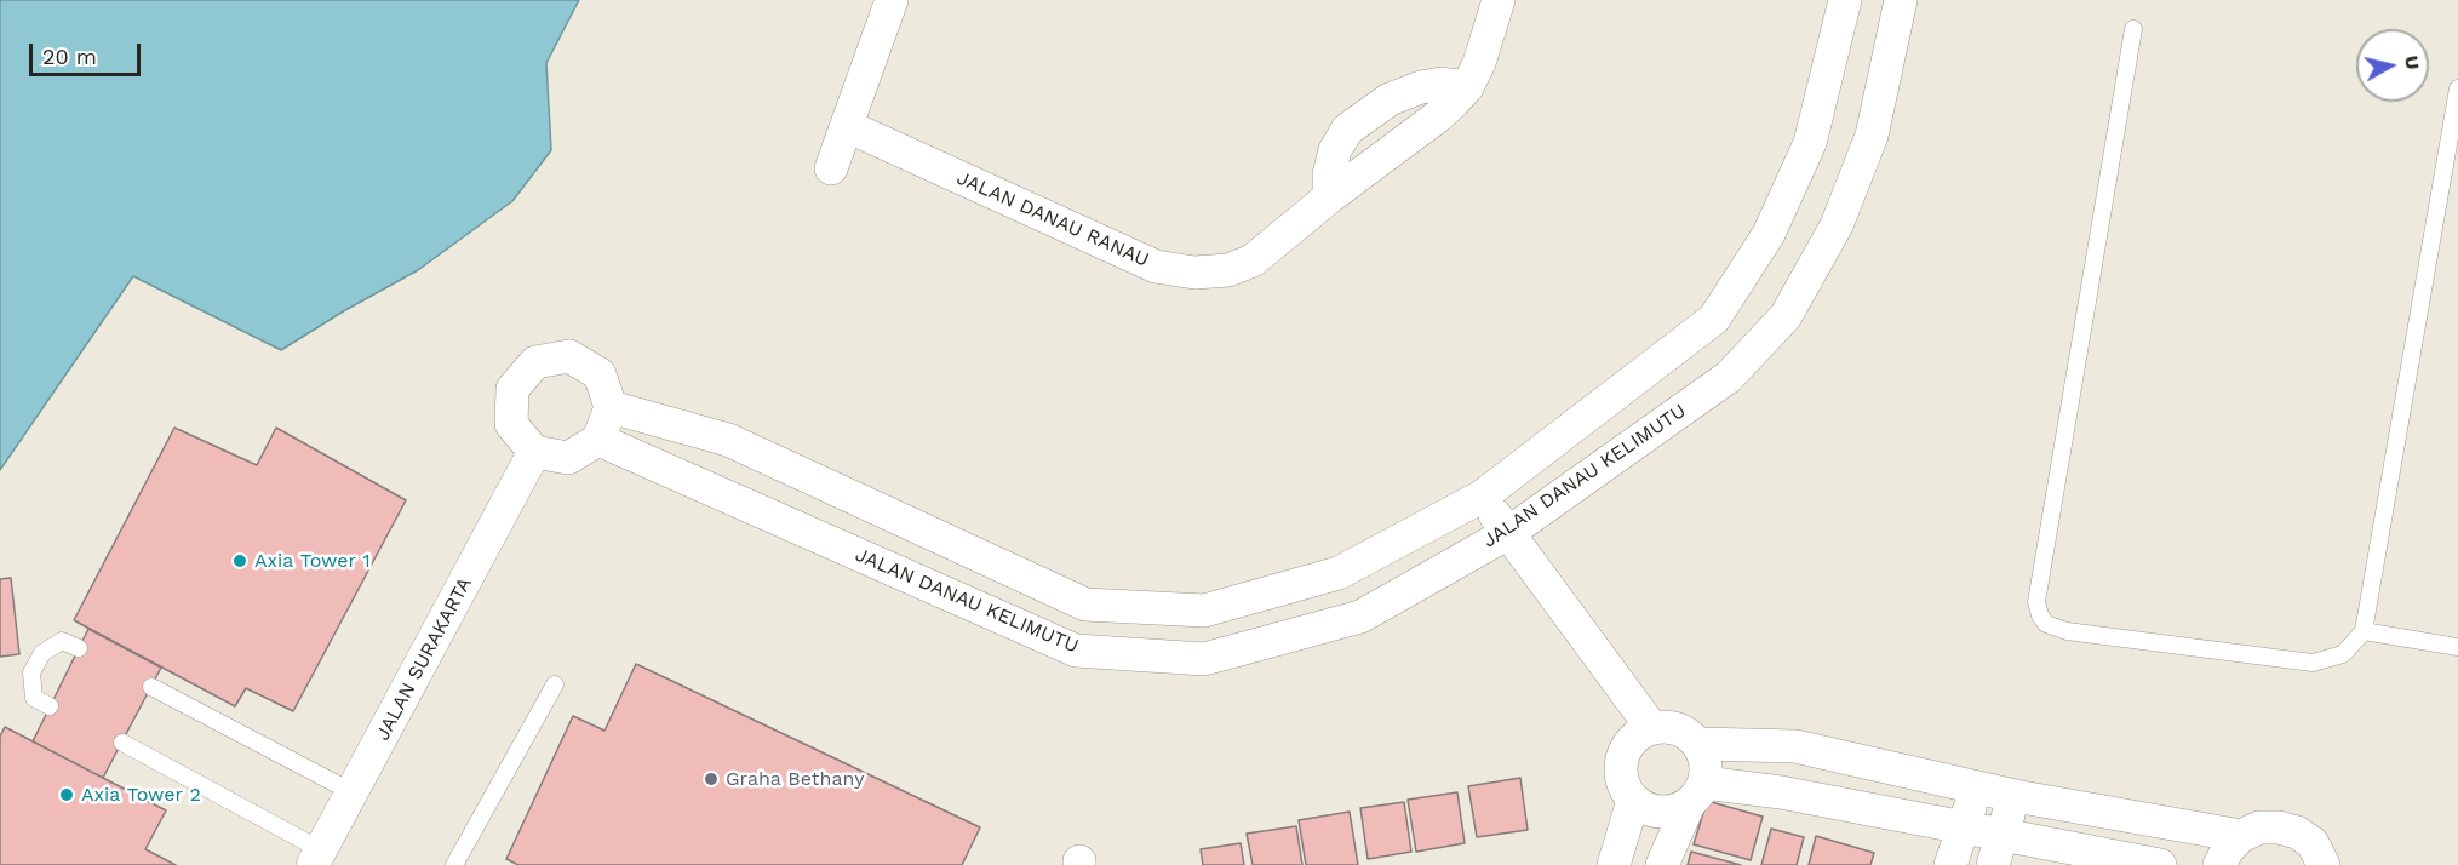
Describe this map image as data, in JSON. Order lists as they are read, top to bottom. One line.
{"streets":{"street":["JALAN DANAU RANAU","JALAN DANAU KELIMUTU","JALAN SURAKARTA"]},"crossings":[["JALAN DANAU KELIMUTU","JALAN SURAKARTA"]],"places":["Axia Tower 1","Graha Bethany","Axia Tower 2"],"scale_bar":"20 m","north":"right"}
